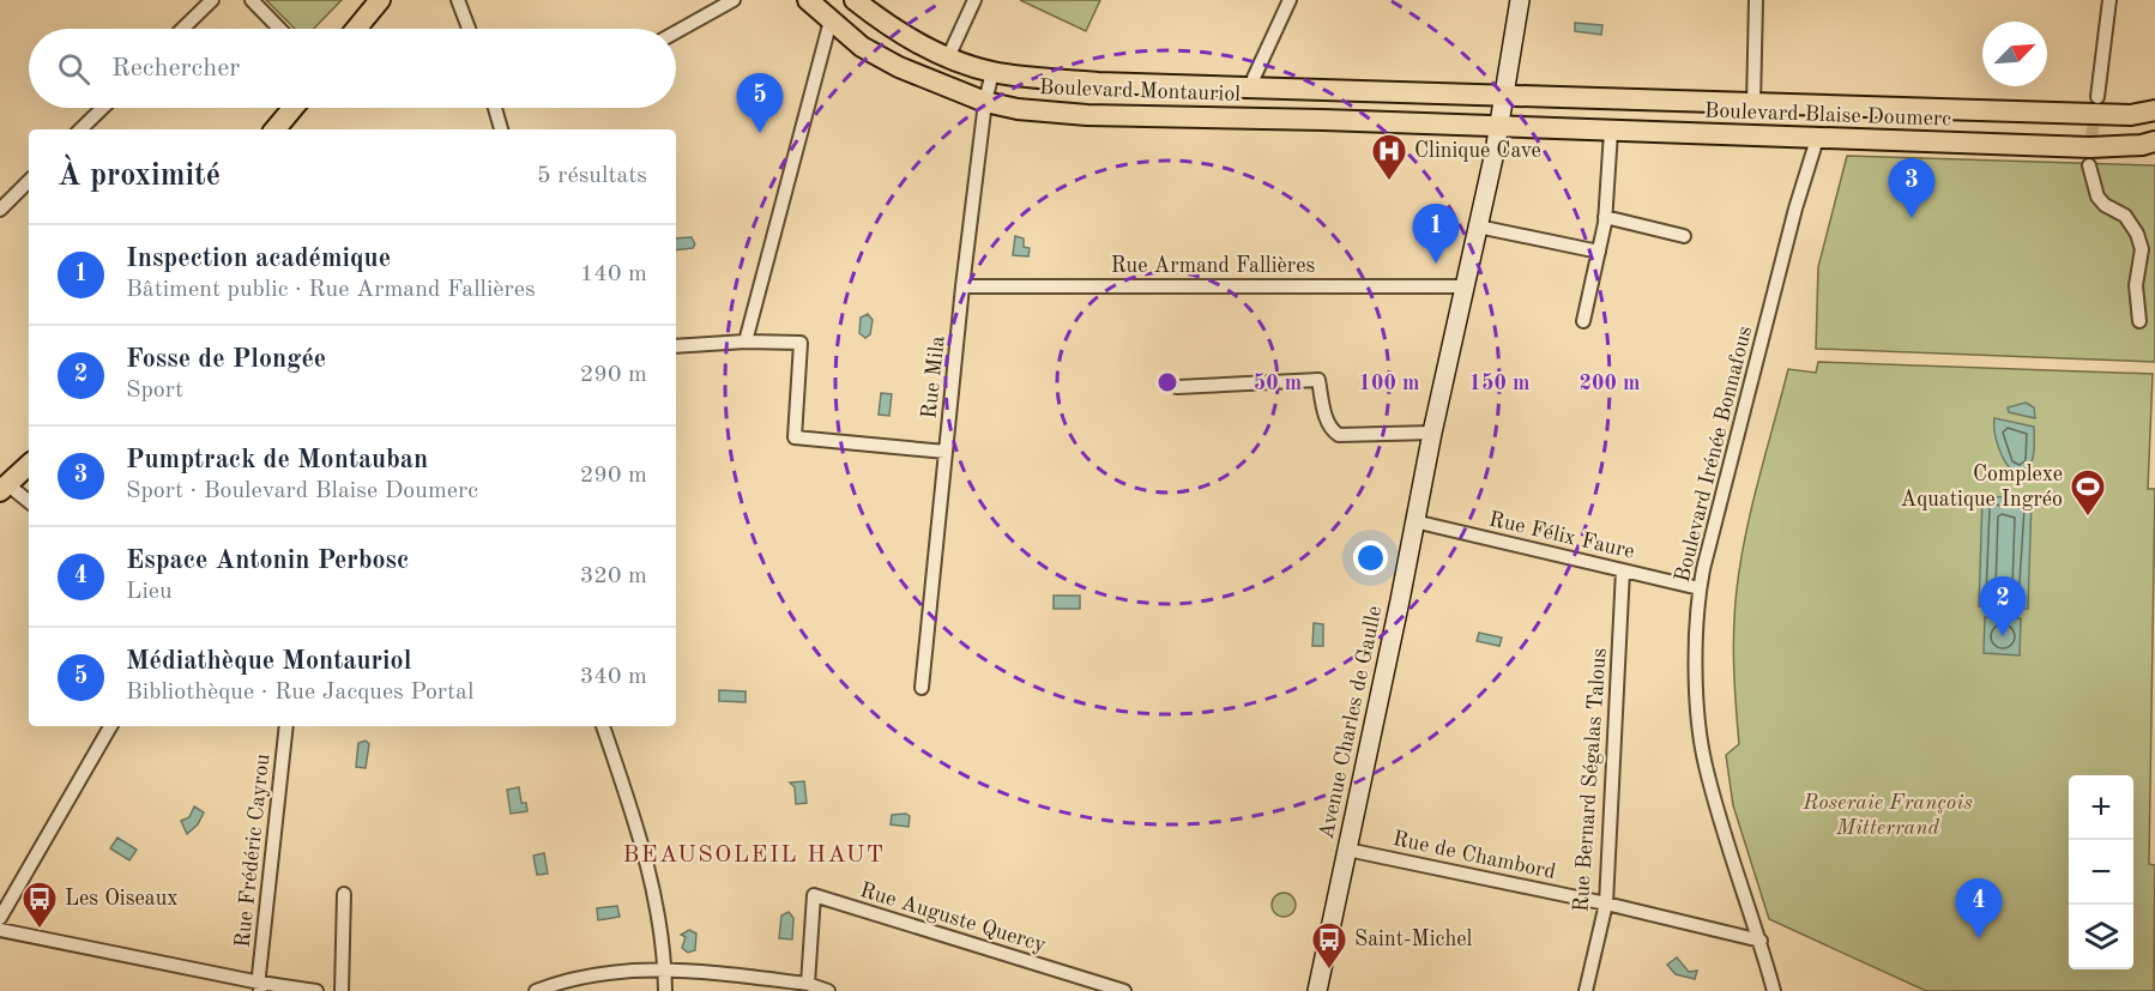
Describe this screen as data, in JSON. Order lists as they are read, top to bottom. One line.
{"streets":{"main road":["Boulevard Montauriol","Boulevard Blaise Doumerc"],"street":["Rue Armand Fallières","Rue Mila","Boulevard Irénée Bonnafous","Rue Félix Faure","Avenue Charles de Gaulle","Rue Bernard Ségalas Talous","Rue Frédéric Cayrou","Rue de Chambord","Rue Auguste Quercy"]},"crossings":[["Boulevard Montauriol","Boulevard Blaise Doumerc"],["Boulevard Montauriol","Rue Mila"],["Boulevard Montauriol","Avenue Charles de Gaulle"],["Boulevard Blaise Doumerc","Boulevard Irénée Bonnafous"],["Boulevard Blaise Doumerc","Avenue Charles de Gaulle"],["Rue Armand Fallières","Rue Mila"],["Rue Armand Fallières","Avenue Charles de Gaulle"],["Boulevard Irénée Bonnafous","Rue Félix Faure"],["Boulevard Irénée Bonnafous","Rue de Chambord"],["Rue Félix Faure","Avenue Charles de Gaulle"],["Rue Félix Faure","Rue Bernard Ségalas Talous"],["Avenue Charles de Gaulle","Rue de Chambord"],["Rue Bernard Ségalas Talous","Rue de Chambord"]],"districts":["BEAUSOLEIL HAUT"],"parks":["Roseraie François Mitterrand"],"places":{"hospital":["Clinique Cave"],"sports":["Complexe Aquatique Ingréo"],"bus stop":["Les Oiseaux","Saint-Michel"]},"north":"top right","page":{"search":"Rechercher","pins":["5","3","1","2","4"],"heading":["À proximité","5 résultats"],"list":[{"mark":"1","name":"Inspection académique","note":"Bâtiment public · Rue Armand Fallières","value":"140 m"},{"mark":"2","name":"Fosse de Plongée","note":"Sport","value":"290 m"},{"mark":"3","name":"Pumptrack de Montauban","note":"Sport · Boulevard Blaise Doumerc","value":"290 m"},{"mark":"4","name":"Espace Antonin Perbosc","note":"Lieu","value":"320 m"},{"mark":"5","name":"Médiathèque Montauriol","note":"Bibliothèque · Rue Jacques Portal","value":"340 m"}],"map_buttons":["+","−"]},"rings":["50 m","100 m","150 m","200 m"]}
